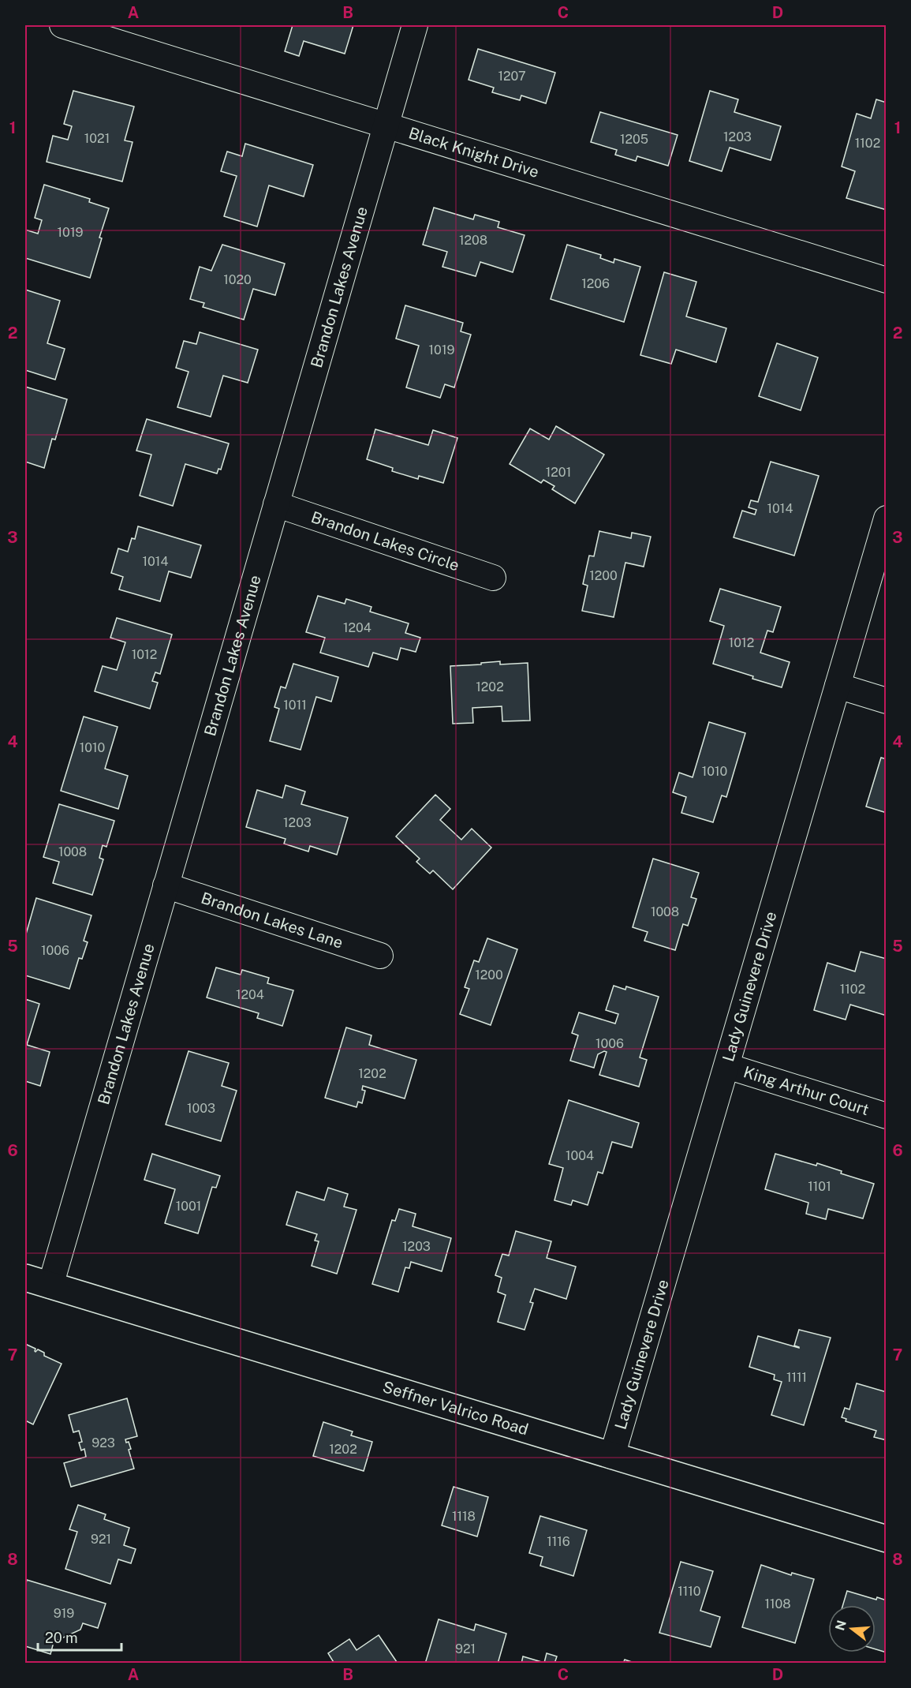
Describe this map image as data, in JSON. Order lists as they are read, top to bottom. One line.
{"streets":{"street":["Black Knight Drive","Brandon Lakes Avenue","Brandon Lakes Circle","Brandon Lakes Lane","Lady Guinevere Drive","King Arthur Court","Seffner Valrico Road"]},"crossings":[["Black Knight Drive","Brandon Lakes Avenue"],["Brandon Lakes Avenue","Brandon Lakes Circle"],["Brandon Lakes Avenue","Brandon Lakes Lane"],["Brandon Lakes Avenue","Seffner Valrico Road"],["Lady Guinevere Drive","King Arthur Court"],["Lady Guinevere Drive","Seffner Valrico Road"]],"house_numbers":["1207","1203","1021","1205","1102","1019","1208","1020","1206","1019","1201","1014","1014","1200","1204","1012","1012","1202","1011","1010","1010","1203","1008","1008","1006","1200","1102","1204","1006","1202","1003","1004","1101","1001","1203","1111","923","1202","1118","921","1116","1110","1108","919","921"],"scale_bar":"20 m","north":"left","grid":{"columns":["A","B","C","D"],"rows":["1","2","3","4","5","6","7","8"]}}
